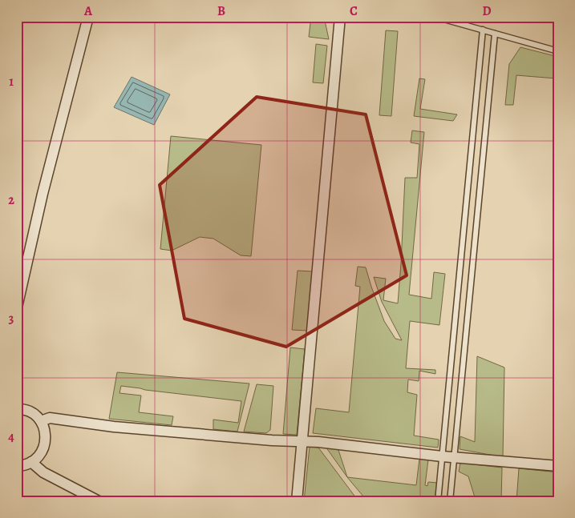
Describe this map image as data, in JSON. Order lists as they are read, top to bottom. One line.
{"grid":{"columns":["A","B","C","D"],"rows":["1","2","3","4"]}}
